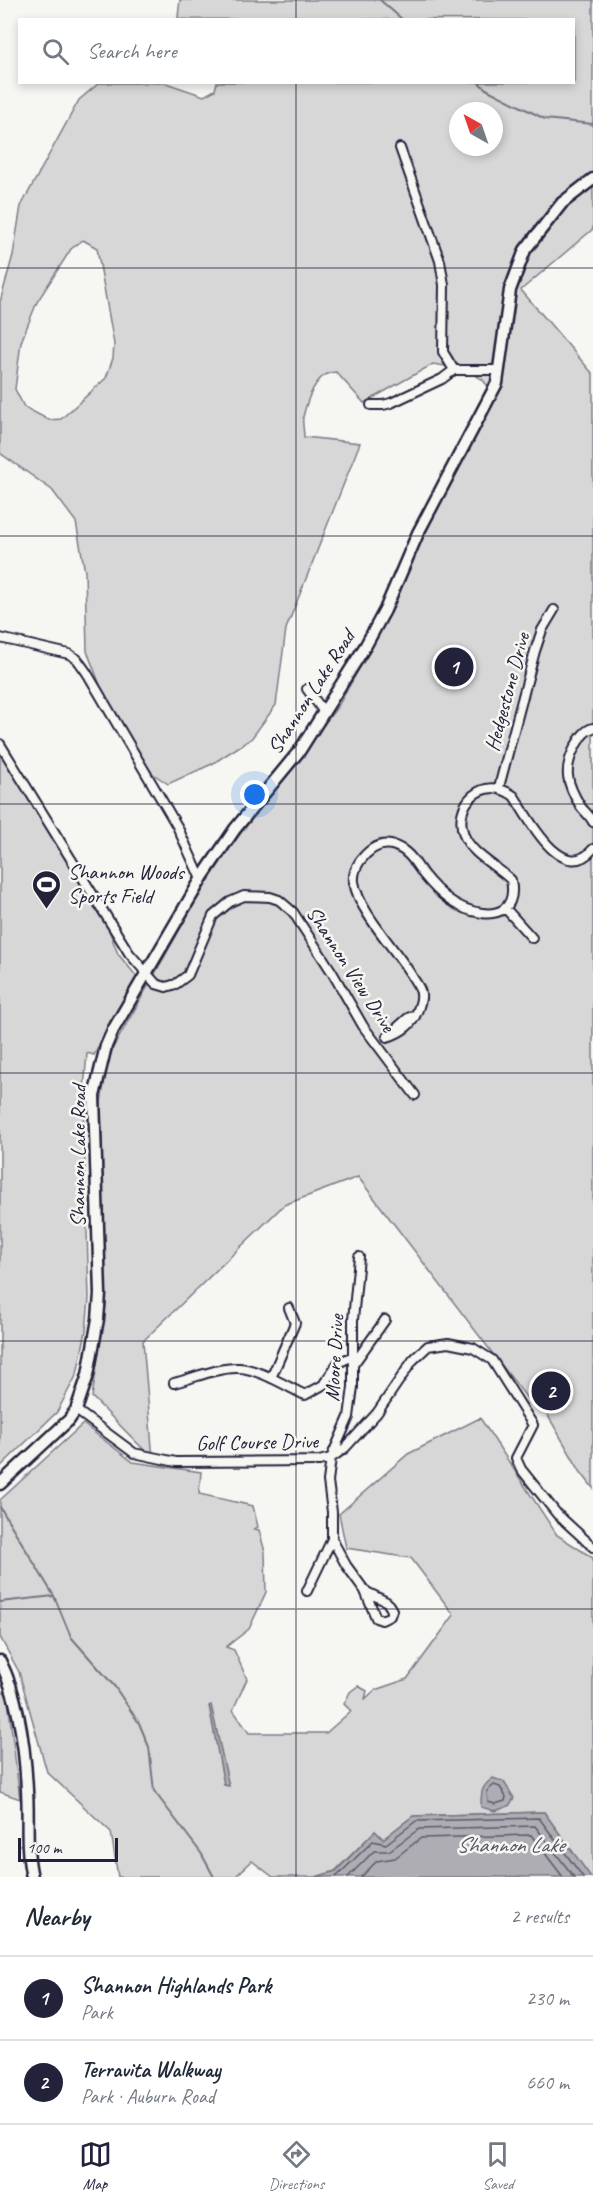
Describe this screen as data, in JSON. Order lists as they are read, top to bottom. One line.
{"streets":{"main road":["Shannon Lake Road"],"street":["Hedgestone Drive","Shannon View Drive","Moore Drive","Golf Course Drive"]},"crossings":[["Shannon Lake Road","Shannon View Drive"],["Shannon Lake Road","Golf Course Drive"],["Moore Drive","Golf Course Drive"]],"water":["Shannon Lake"],"places":{"sports":["Shannon Woods Sports Field"]},"scale_bar":"100 m","north":"top left","page":{"search":"Search here","pins":["1","2"],"scale":"100 m","heading":["Nearby","2 results"],"list":[{"mark":"1","name":"Shannon Highlands Park","note":"Park","value":"230 m"},{"mark":"2","name":"Terravita Walkway","note":"Park · Auburn Road","value":"660 m"}],"nav":["Map","Directions","Saved"]}}
